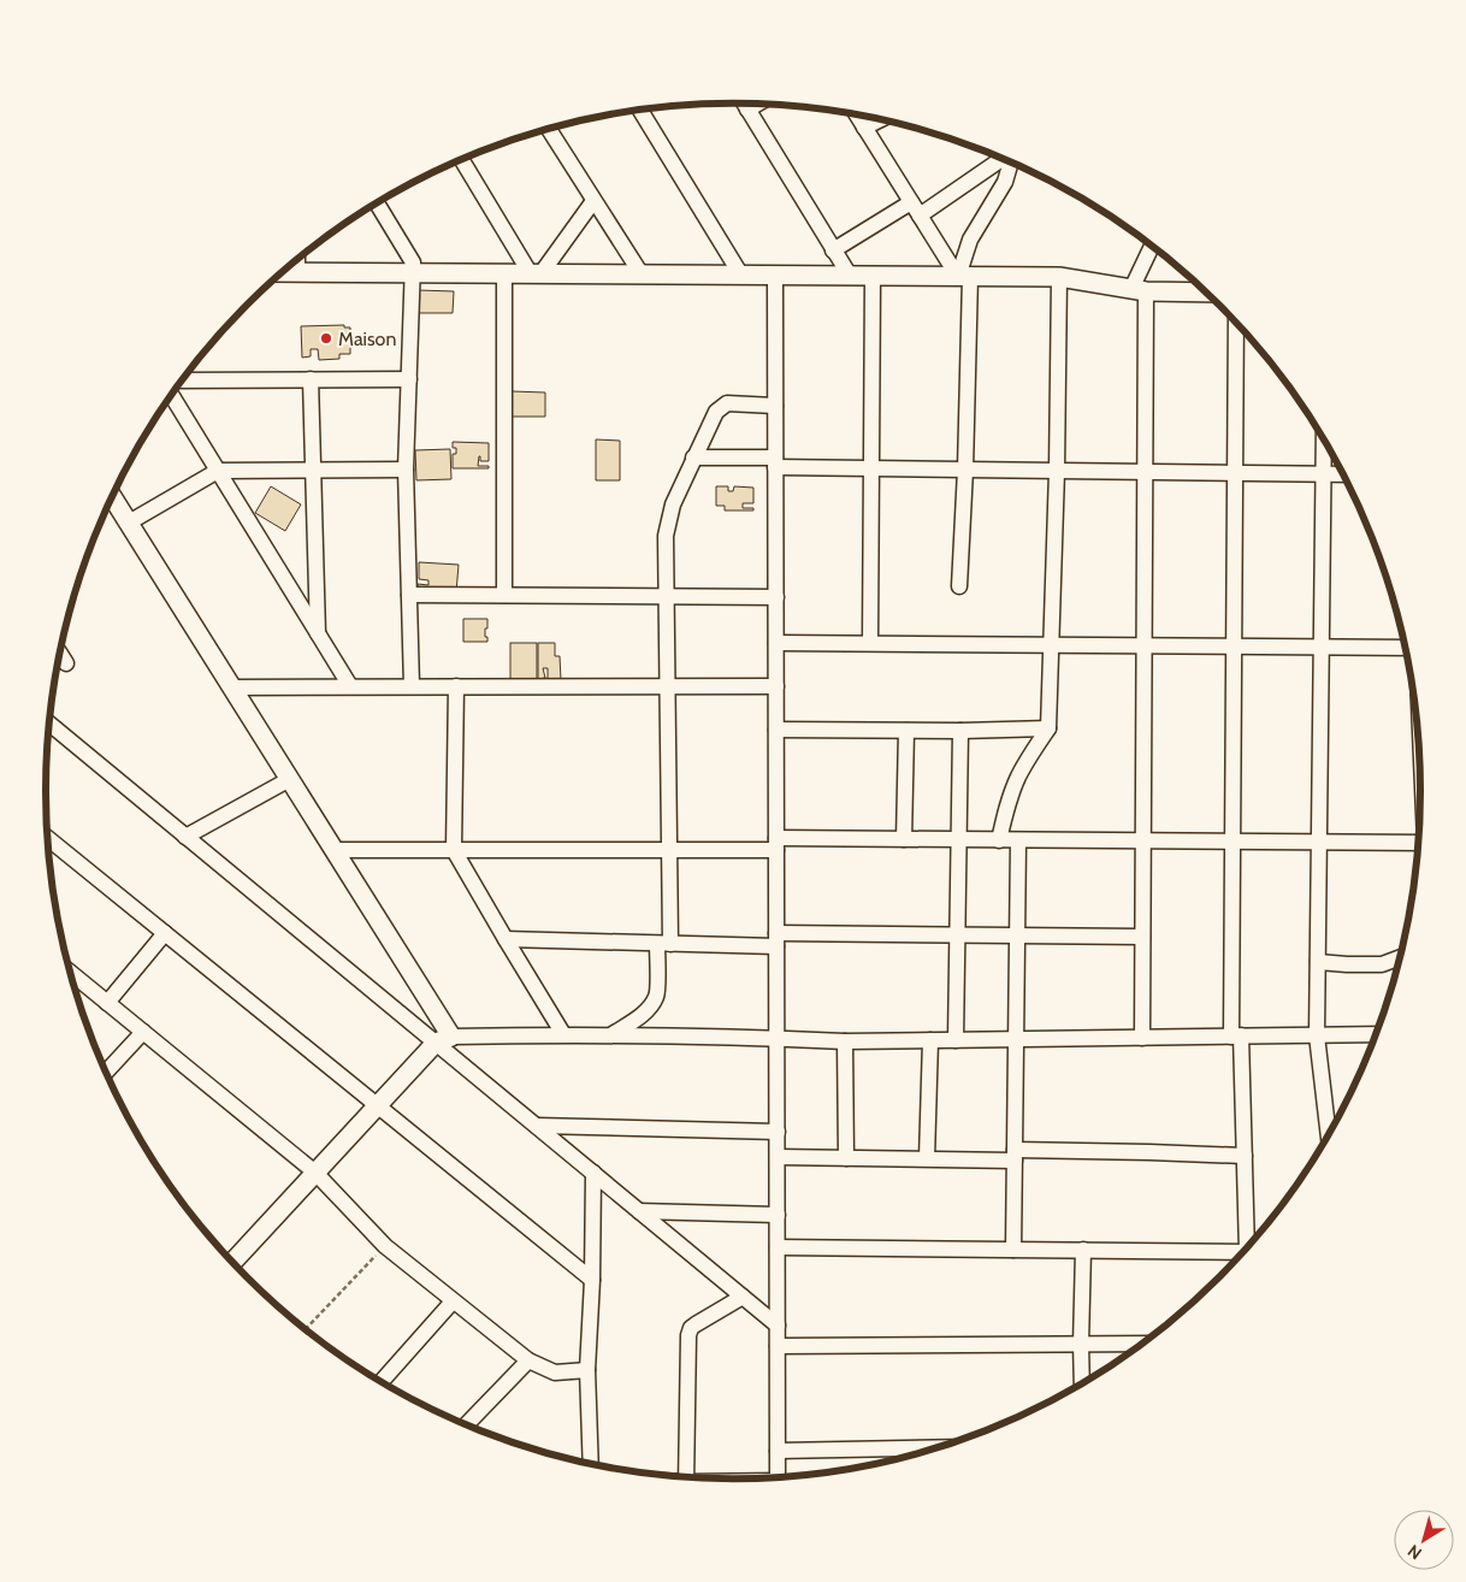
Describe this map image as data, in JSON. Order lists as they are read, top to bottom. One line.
{"places":["Maison"],"north":"bottom left"}
